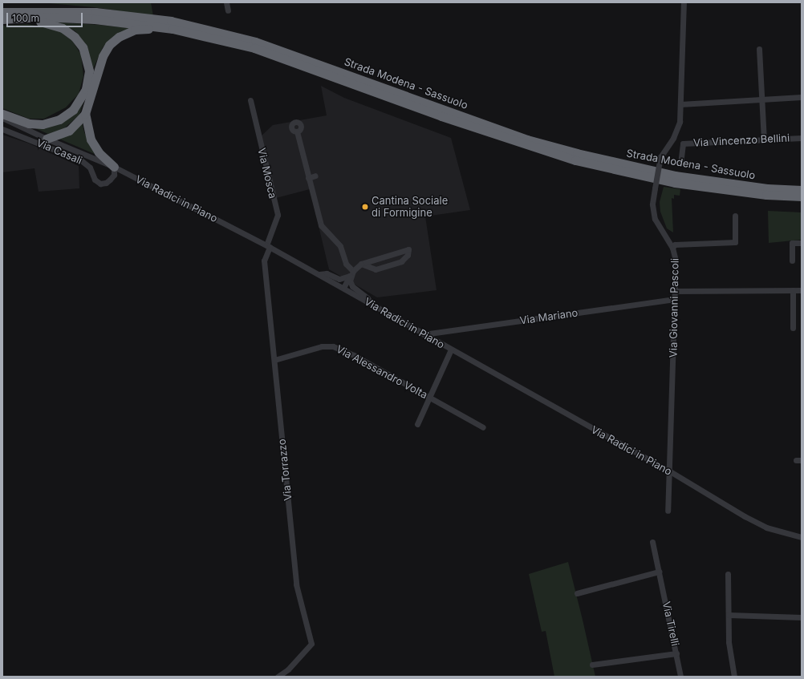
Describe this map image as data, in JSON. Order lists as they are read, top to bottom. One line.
{"streets":{"highway":["Strada Modena - Sassuolo"],"street":["Via Vincenzo Bellini","Via Casali","Via Mosca","Via Radici in Piano","Via Giovanni Pascoli","Via Mariano","Via Alessandro Volta","Via Torrazzo","Via Tirelli"]},"crossings":[["Via Casali","Via Radici in Piano"],["Via Mosca","Via Radici in Piano"],["Via Mosca","Via Torrazzo"],["Via Radici in Piano","Via Giovanni Pascoli"],["Via Radici in Piano","Via Mariano"],["Via Radici in Piano","Via Torrazzo"],["Via Giovanni Pascoli","Via Mariano"],["Via Alessandro Volta","Via Torrazzo"]],"places":["Cantina Sociale di Formigine"],"scale_bar":"100 m"}
